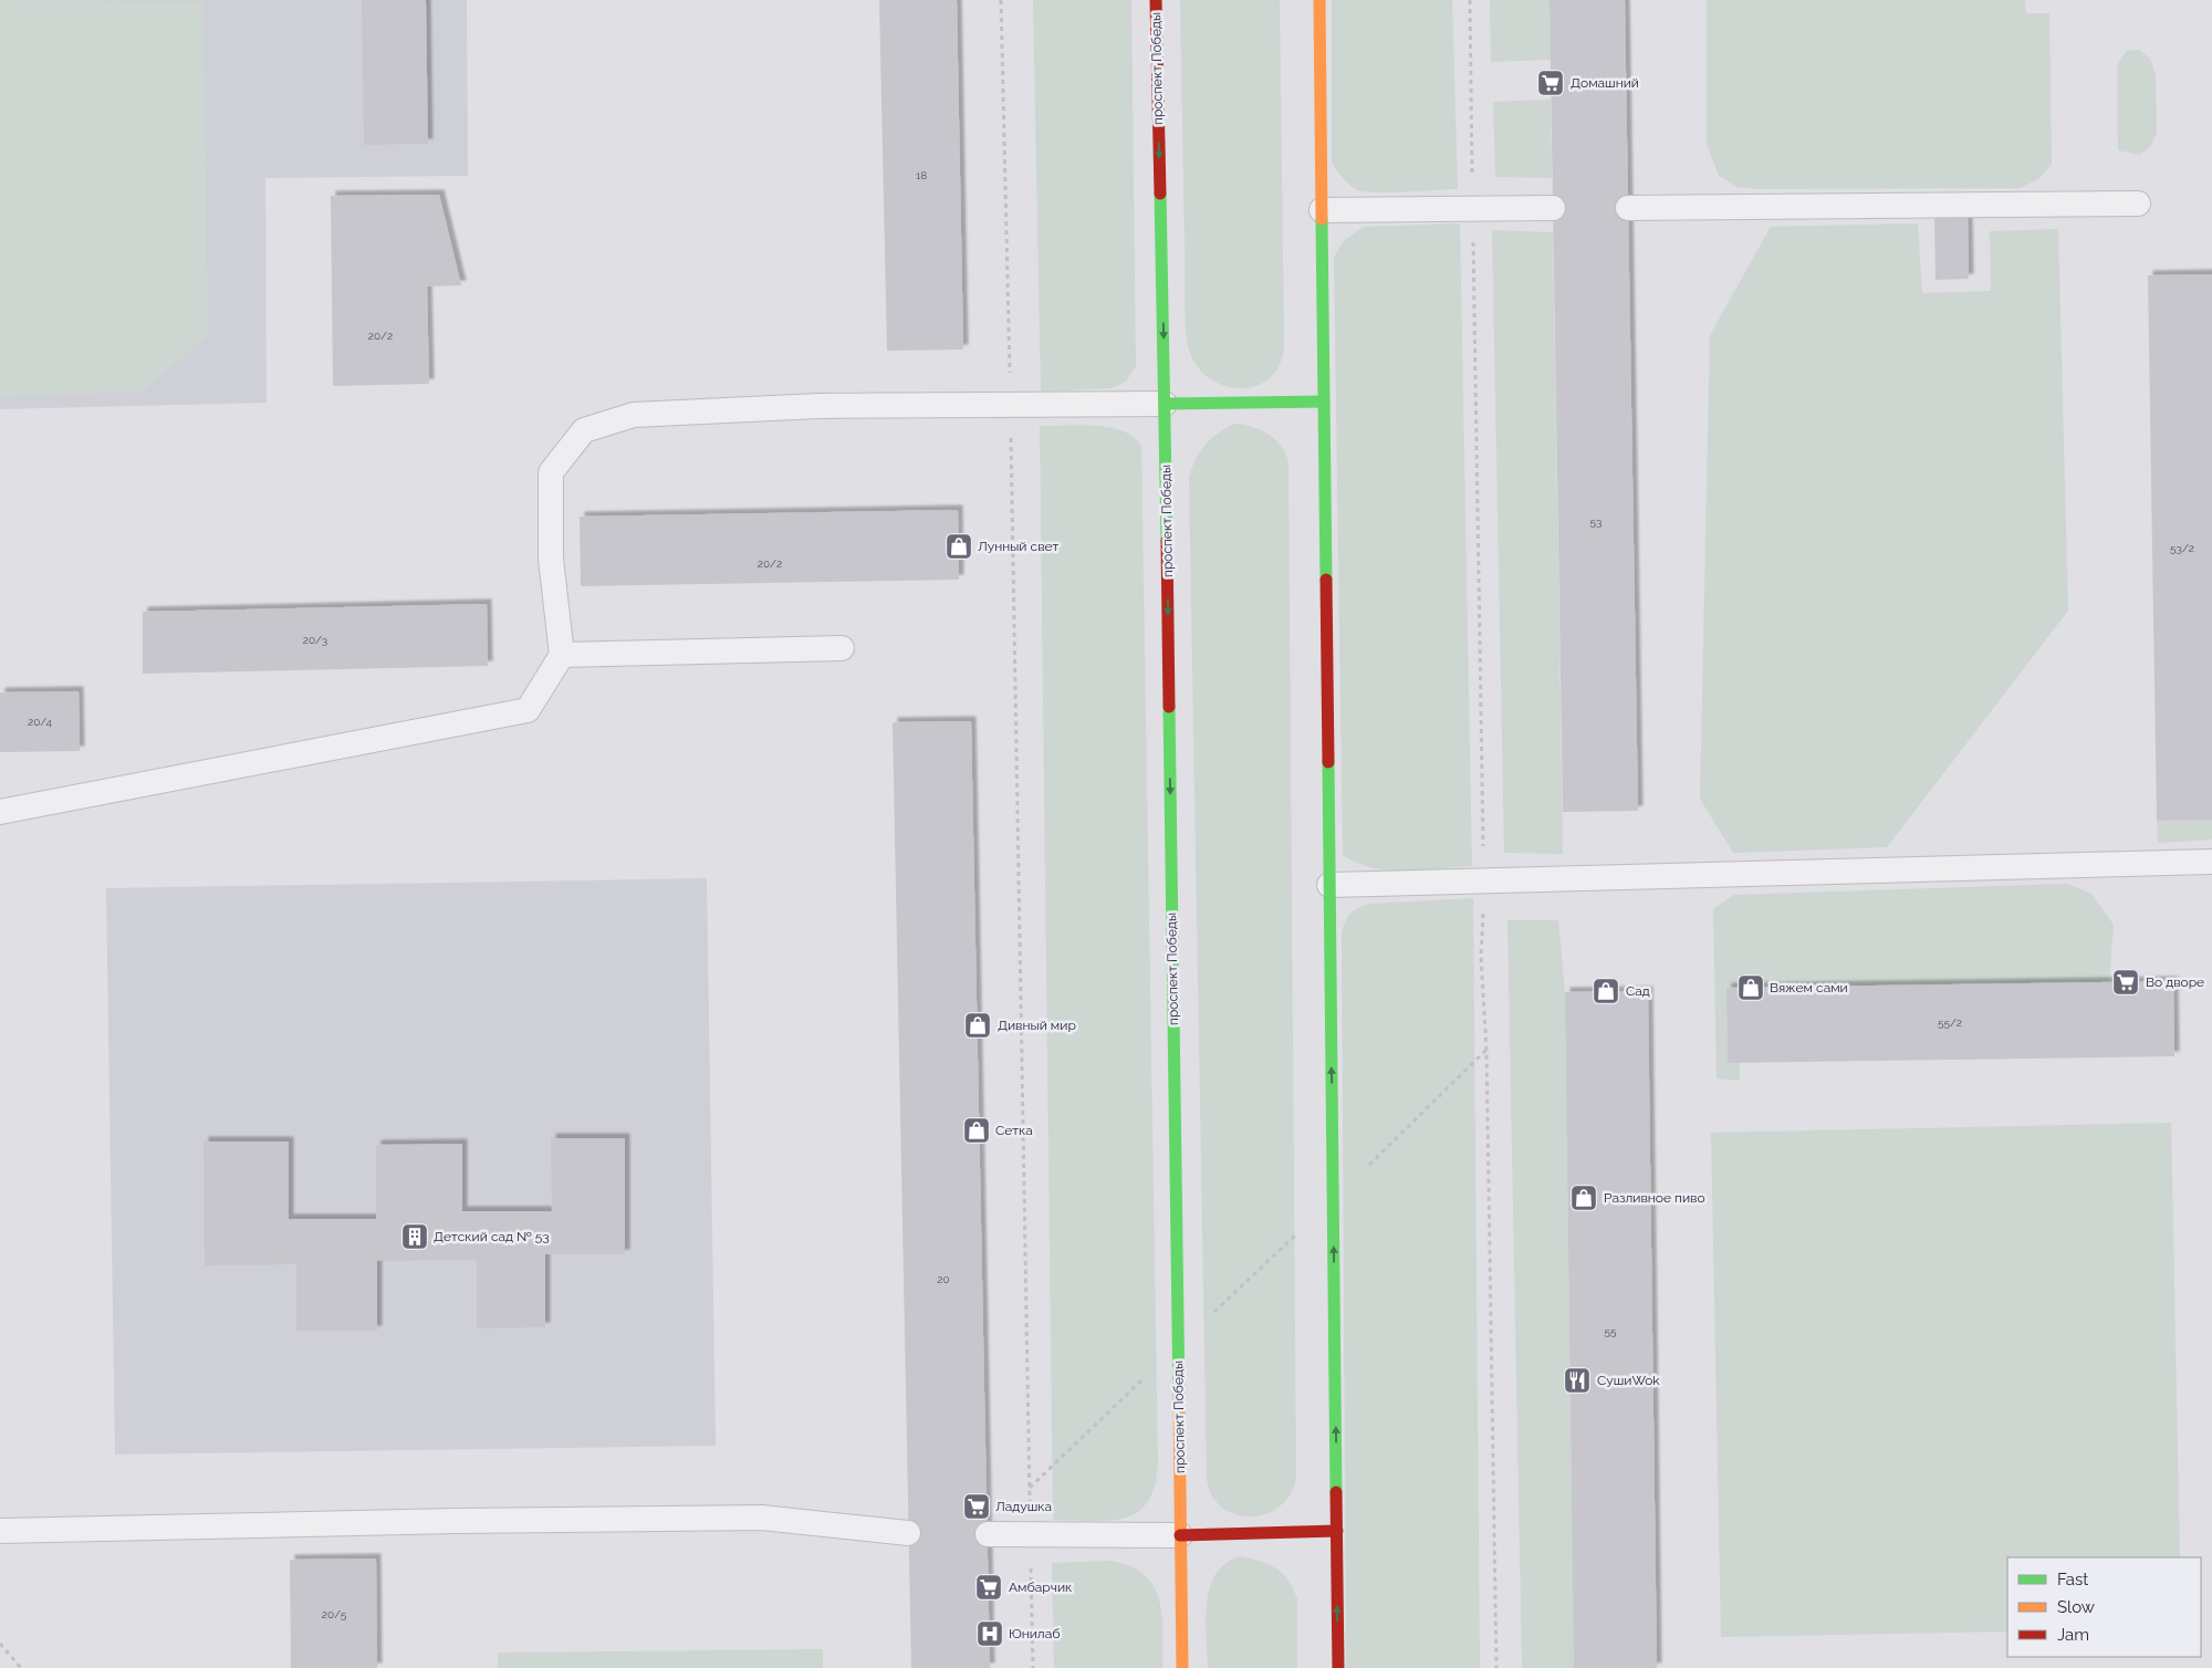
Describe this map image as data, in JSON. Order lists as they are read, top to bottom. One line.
{"streets":{"main road":["проспект Победы"]},"one_way":["проспект Победы"],"places":{"supermarket":["Домашний","Во дворе","Ладушка","Амбарчик"],"shop":["Лунный свет","Вяжем сами","Сад","Дивный мир","Сетка","Разливное пиво"],"building":["Детский сад № 53"],"restaurant":["СушиWok"],"hospital":["Юнилаб"]},"house_numbers":["18","20/2","53","53/2","20/2","20/3","20/4","55/2","20","55","20/5"],"legend":["Fast","Slow","Jam"]}
